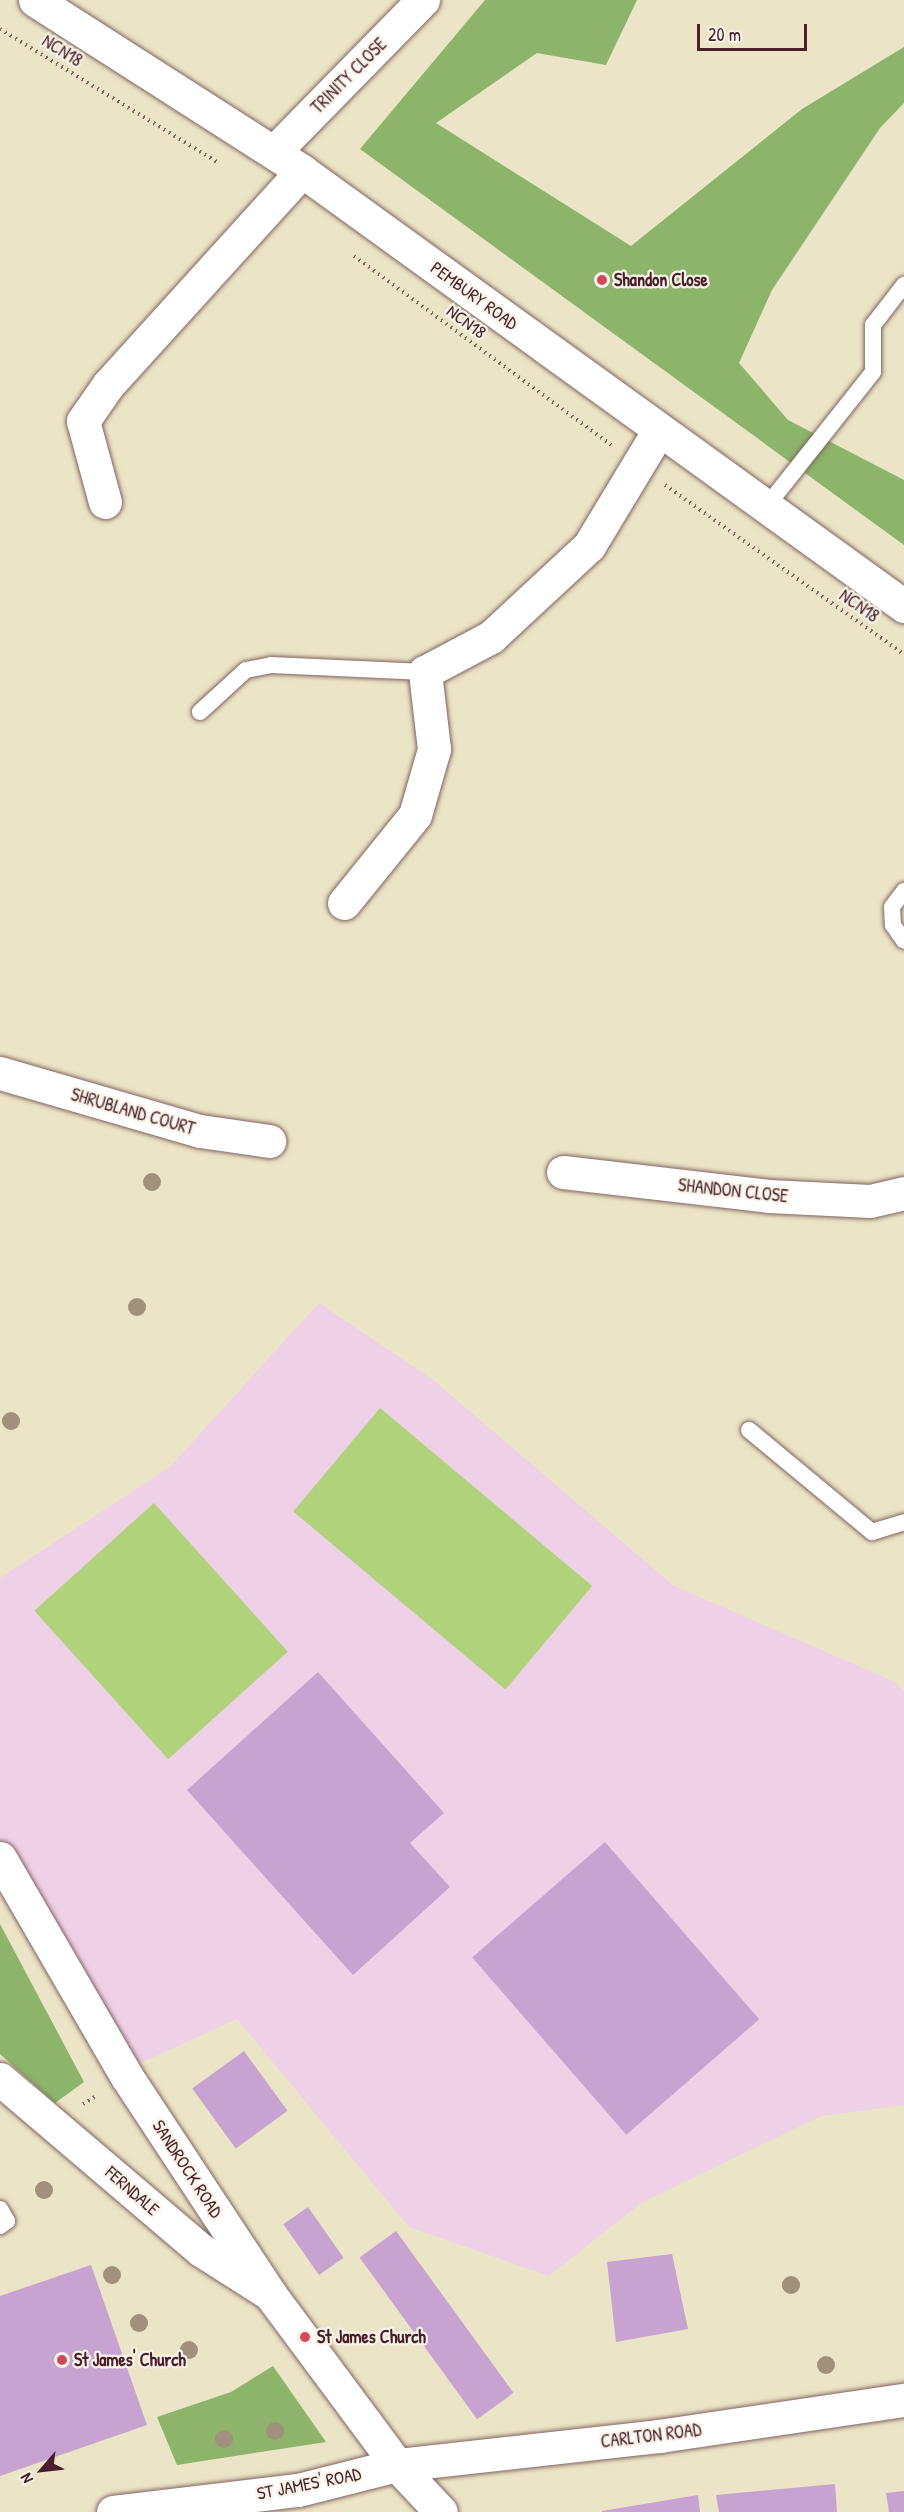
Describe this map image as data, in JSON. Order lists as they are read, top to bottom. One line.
{"streets":{"street":["TRINITY CLOSE","PEMBURY ROAD","SHRUBLAND COURT","SHANDON CLOSE","SANDROCK ROAD","FERNDALE","CARLTON ROAD","ST JAMES' ROAD"],"path":["NCN18"]},"crossings":[["TRINITY CLOSE","PEMBURY ROAD"],["SANDROCK ROAD","FERNDALE"],["SANDROCK ROAD","CARLTON ROAD"],["SANDROCK ROAD","ST JAMES' ROAD"],["CARLTON ROAD","ST JAMES' ROAD"]],"places":["Shandon Close","St James Church","St James' Church"],"scale_bar":"20 m","north":"bottom left"}
